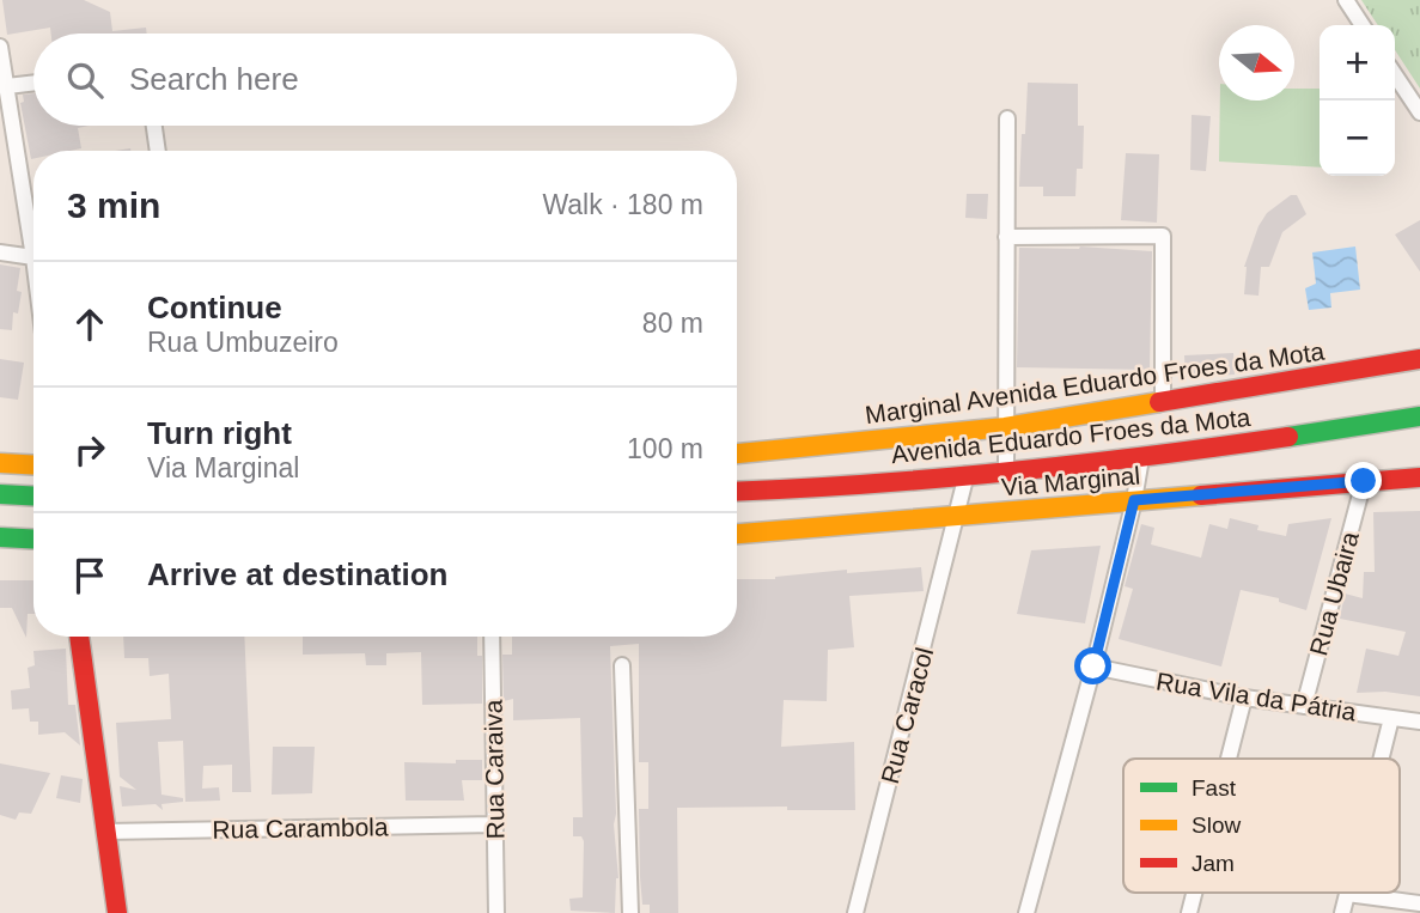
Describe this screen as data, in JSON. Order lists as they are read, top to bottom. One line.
{"streets":{"main road":["Marginal Avenida Eduardo Froes da Mota","Avenida Eduardo Froes da Mota","Via Marginal"],"street":["Rua Ubaira","Rua Vila da Pátria","Rua Caracol","Rua Caraiva","Rua Carambola"]},"crossings":[["Avenida Eduardo Froes da Mota","Rua Caracol"],["Via Marginal","Rua Ubaira"],["Via Marginal","Rua Caracol"],["Rua Ubaira","Rua Vila da Pátria"],["Rua Caraiva","Rua Carambola"]],"legend":["Fast","Slow","Jam"],"north":"right","page":{"map_buttons":["+","−"],"search":"Search here","heading":["3 min","Walk · 180 m"],"list":[["Continue","Rua Umbuzeiro","80 m"],["Turn right","Via Marginal","100 m"],"Arrive at destination"]}}
